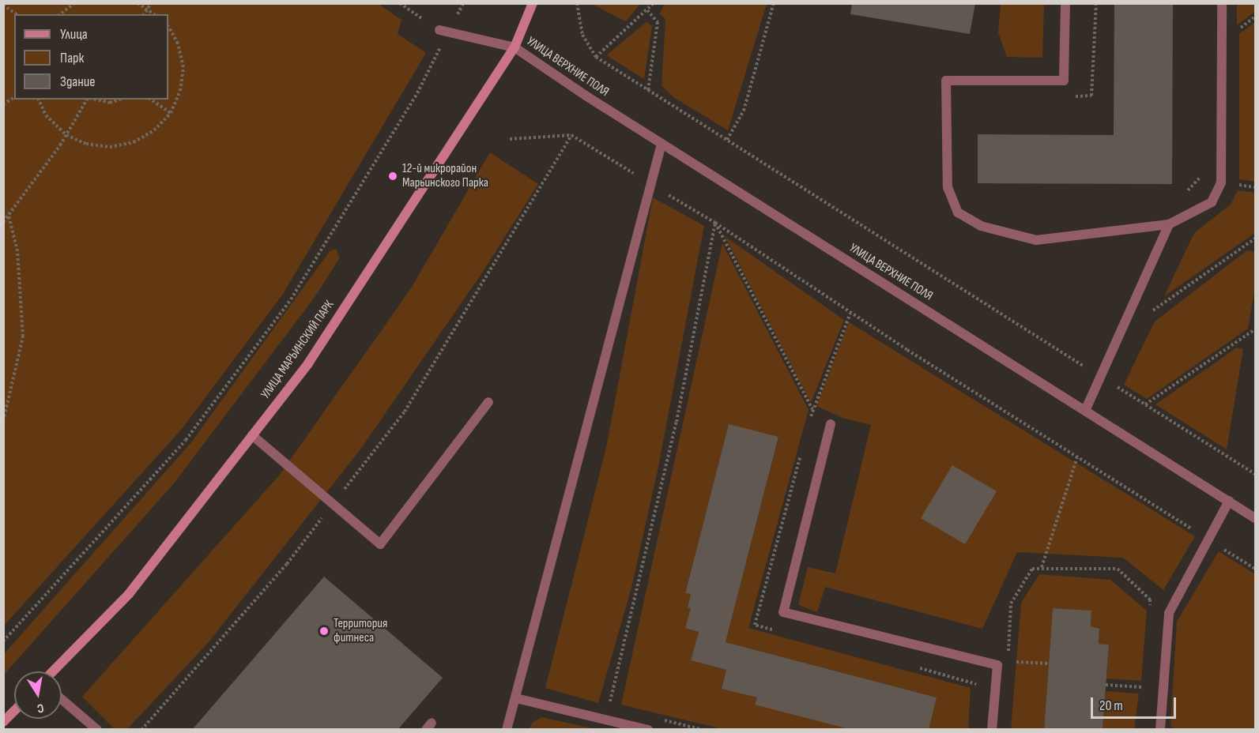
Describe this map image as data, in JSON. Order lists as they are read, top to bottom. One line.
{"streets":{"main road":["УЛИЦА МАРЬИНСКИЙ ПАРК"],"street":["УЛИЦА ВЕРХНИЕ ПОЛЯ"]},"crossings":[["УЛИЦА ВЕРХНИЕ ПОЛЯ","УЛИЦА МАРЬИНСКИЙ ПАРК"]],"places":["12-й микрорайон Марьинского Парка","Территория фитнеса"],"legend":["Улица","Парк","Здание"],"scale_bar":"20 m","north":"bottom"}
